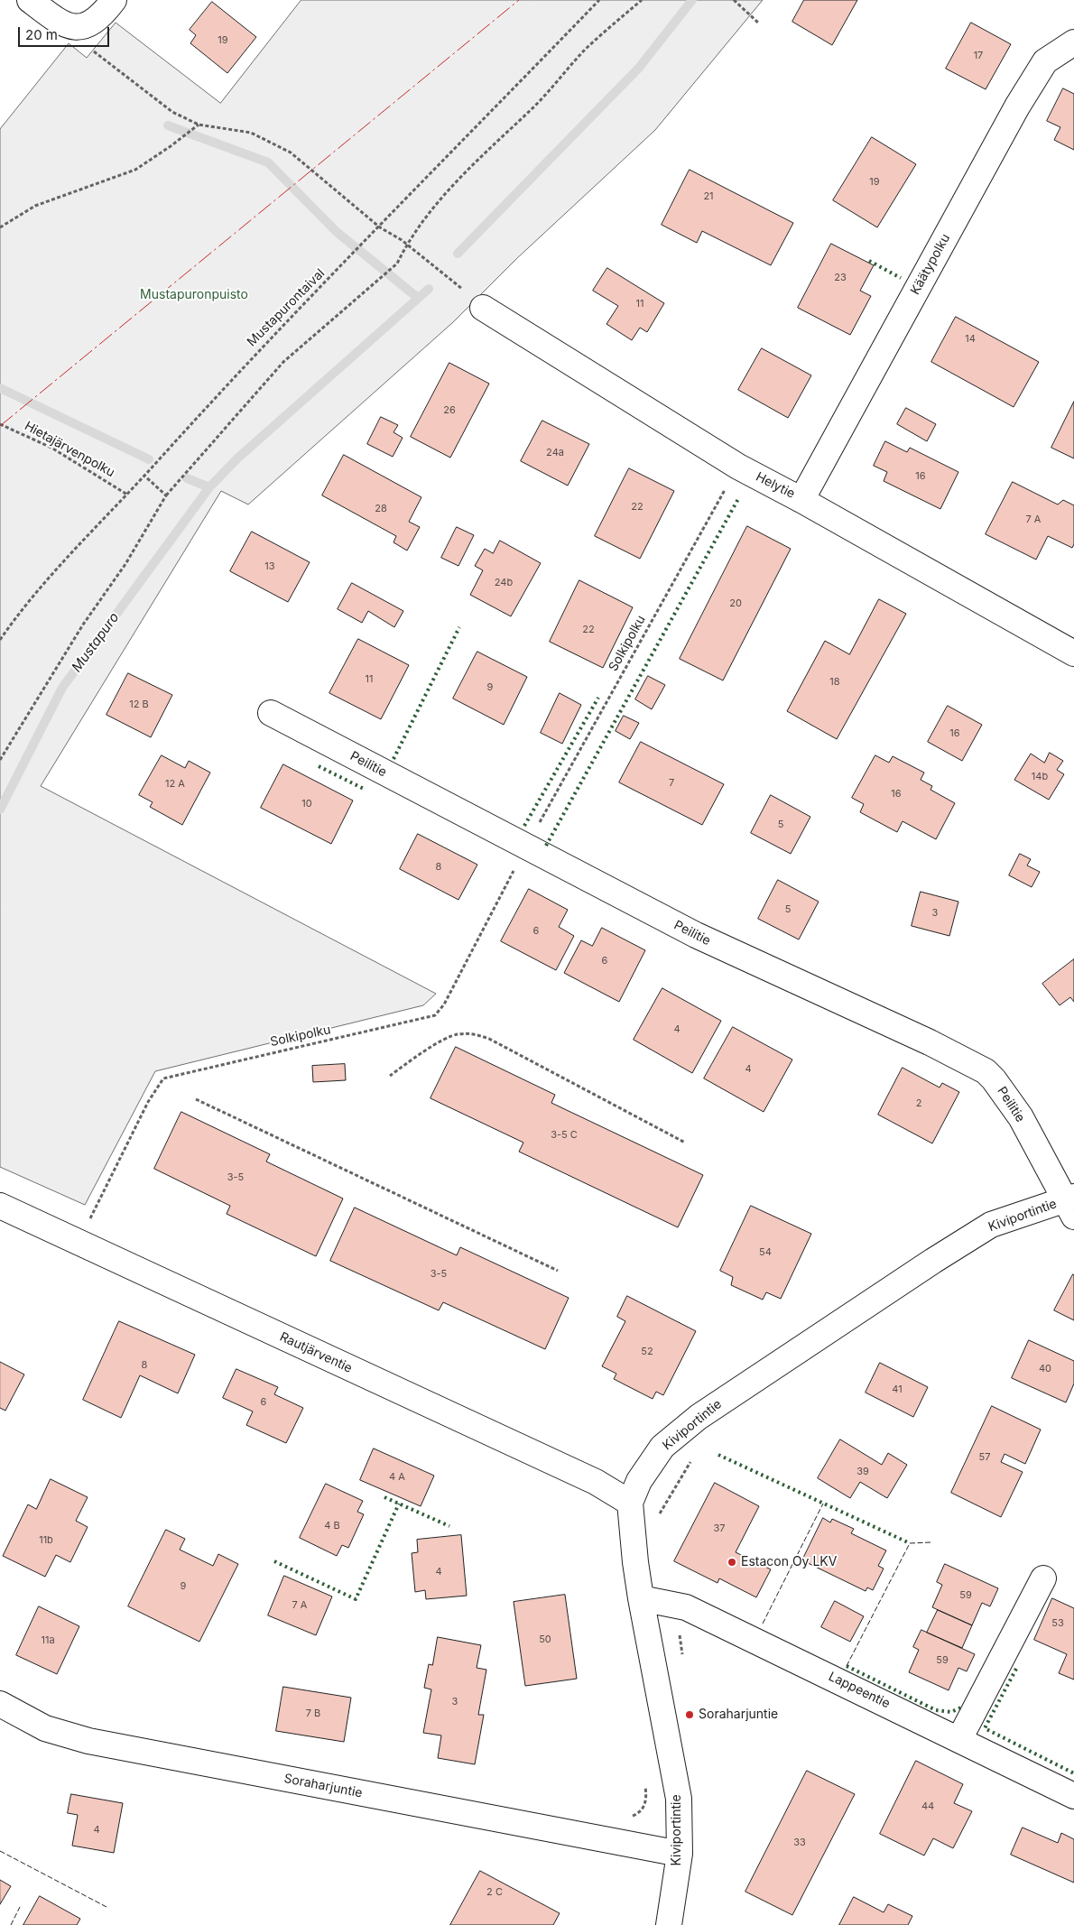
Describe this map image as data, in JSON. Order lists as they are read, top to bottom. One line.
{"streets":{"street":["Käätypolku","Helytie","Peilitie","Kiviportintie","Rautjärventie","Lappeentie","Soraharjuntie"],"path":["Mustapurontaival","Hietajärvenpolku","Solkipolku"]},"crossings":[["Käätypolku","Helytie"],["Mustapurontaival","Hietajärvenpolku"],["Helytie","Solkipolku"],["Solkipolku","Peilitie"],["Solkipolku","Rautjärventie"],["Peilitie","Kiviportintie"],["Kiviportintie","Rautjärventie"],["Kiviportintie","Lappeentie"],["Kiviportintie","Soraharjuntie"]],"water":["Mustapuro"],"parks":["Mustapuronpuisto"],"places":["Estacon Oy LKV","Soraharjuntie"],"house_numbers":["19","17","19","21","23","11","14","26","24a","16","22","28","7 A","13","24b","20","22","11","18","9","12 B","16","14b","7","12 A","16","10","5","8","5","3","6","6","4","4","2","3-5 C","3-5","54","3-5","52","8","40","41","6","57","39","4 A","4 B","37","11b","4","9","59","7 A","53","50","11a","59","3","7 B","44","4","33","2 C"],"scale_bar":"20 m"}
